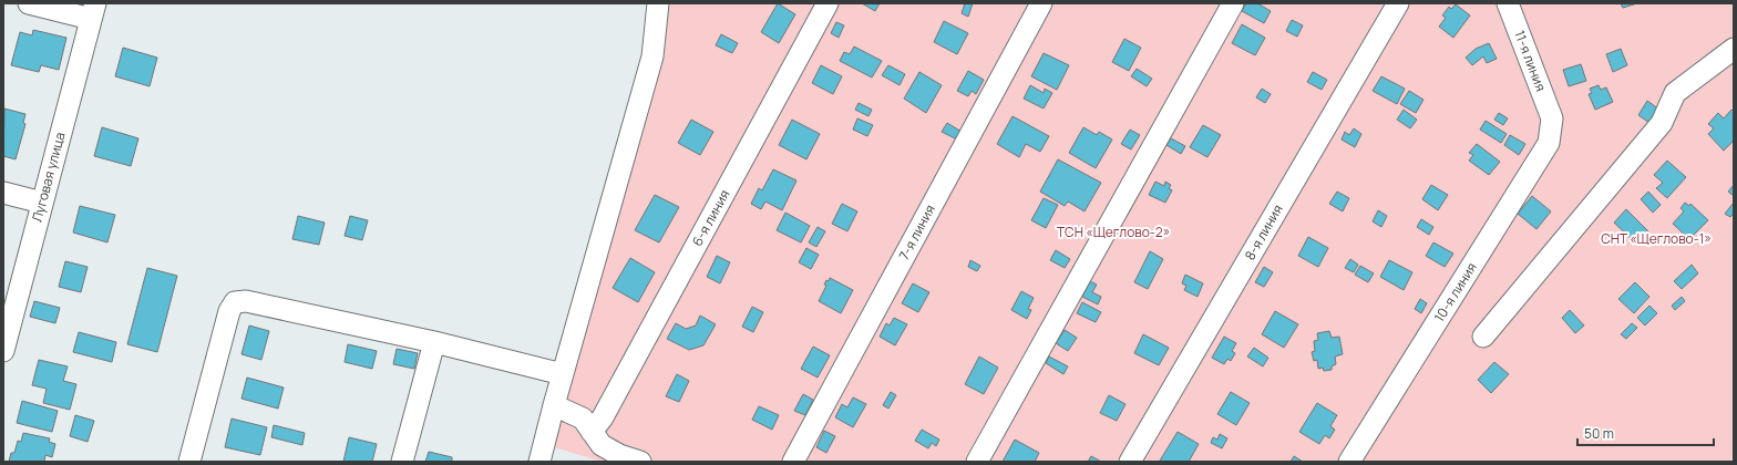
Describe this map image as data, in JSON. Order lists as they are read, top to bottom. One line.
{"streets":{"street":["11-я линия","Луговая улица","6-я линия","7-я линия","8-я линия","10-я линия"]},"crossings":[["11-я линия","10-я линия"]],"parks":["ТСН «Щеглово-2»","СНТ «Щеглово-1»"],"scale_bar":"50 m"}
